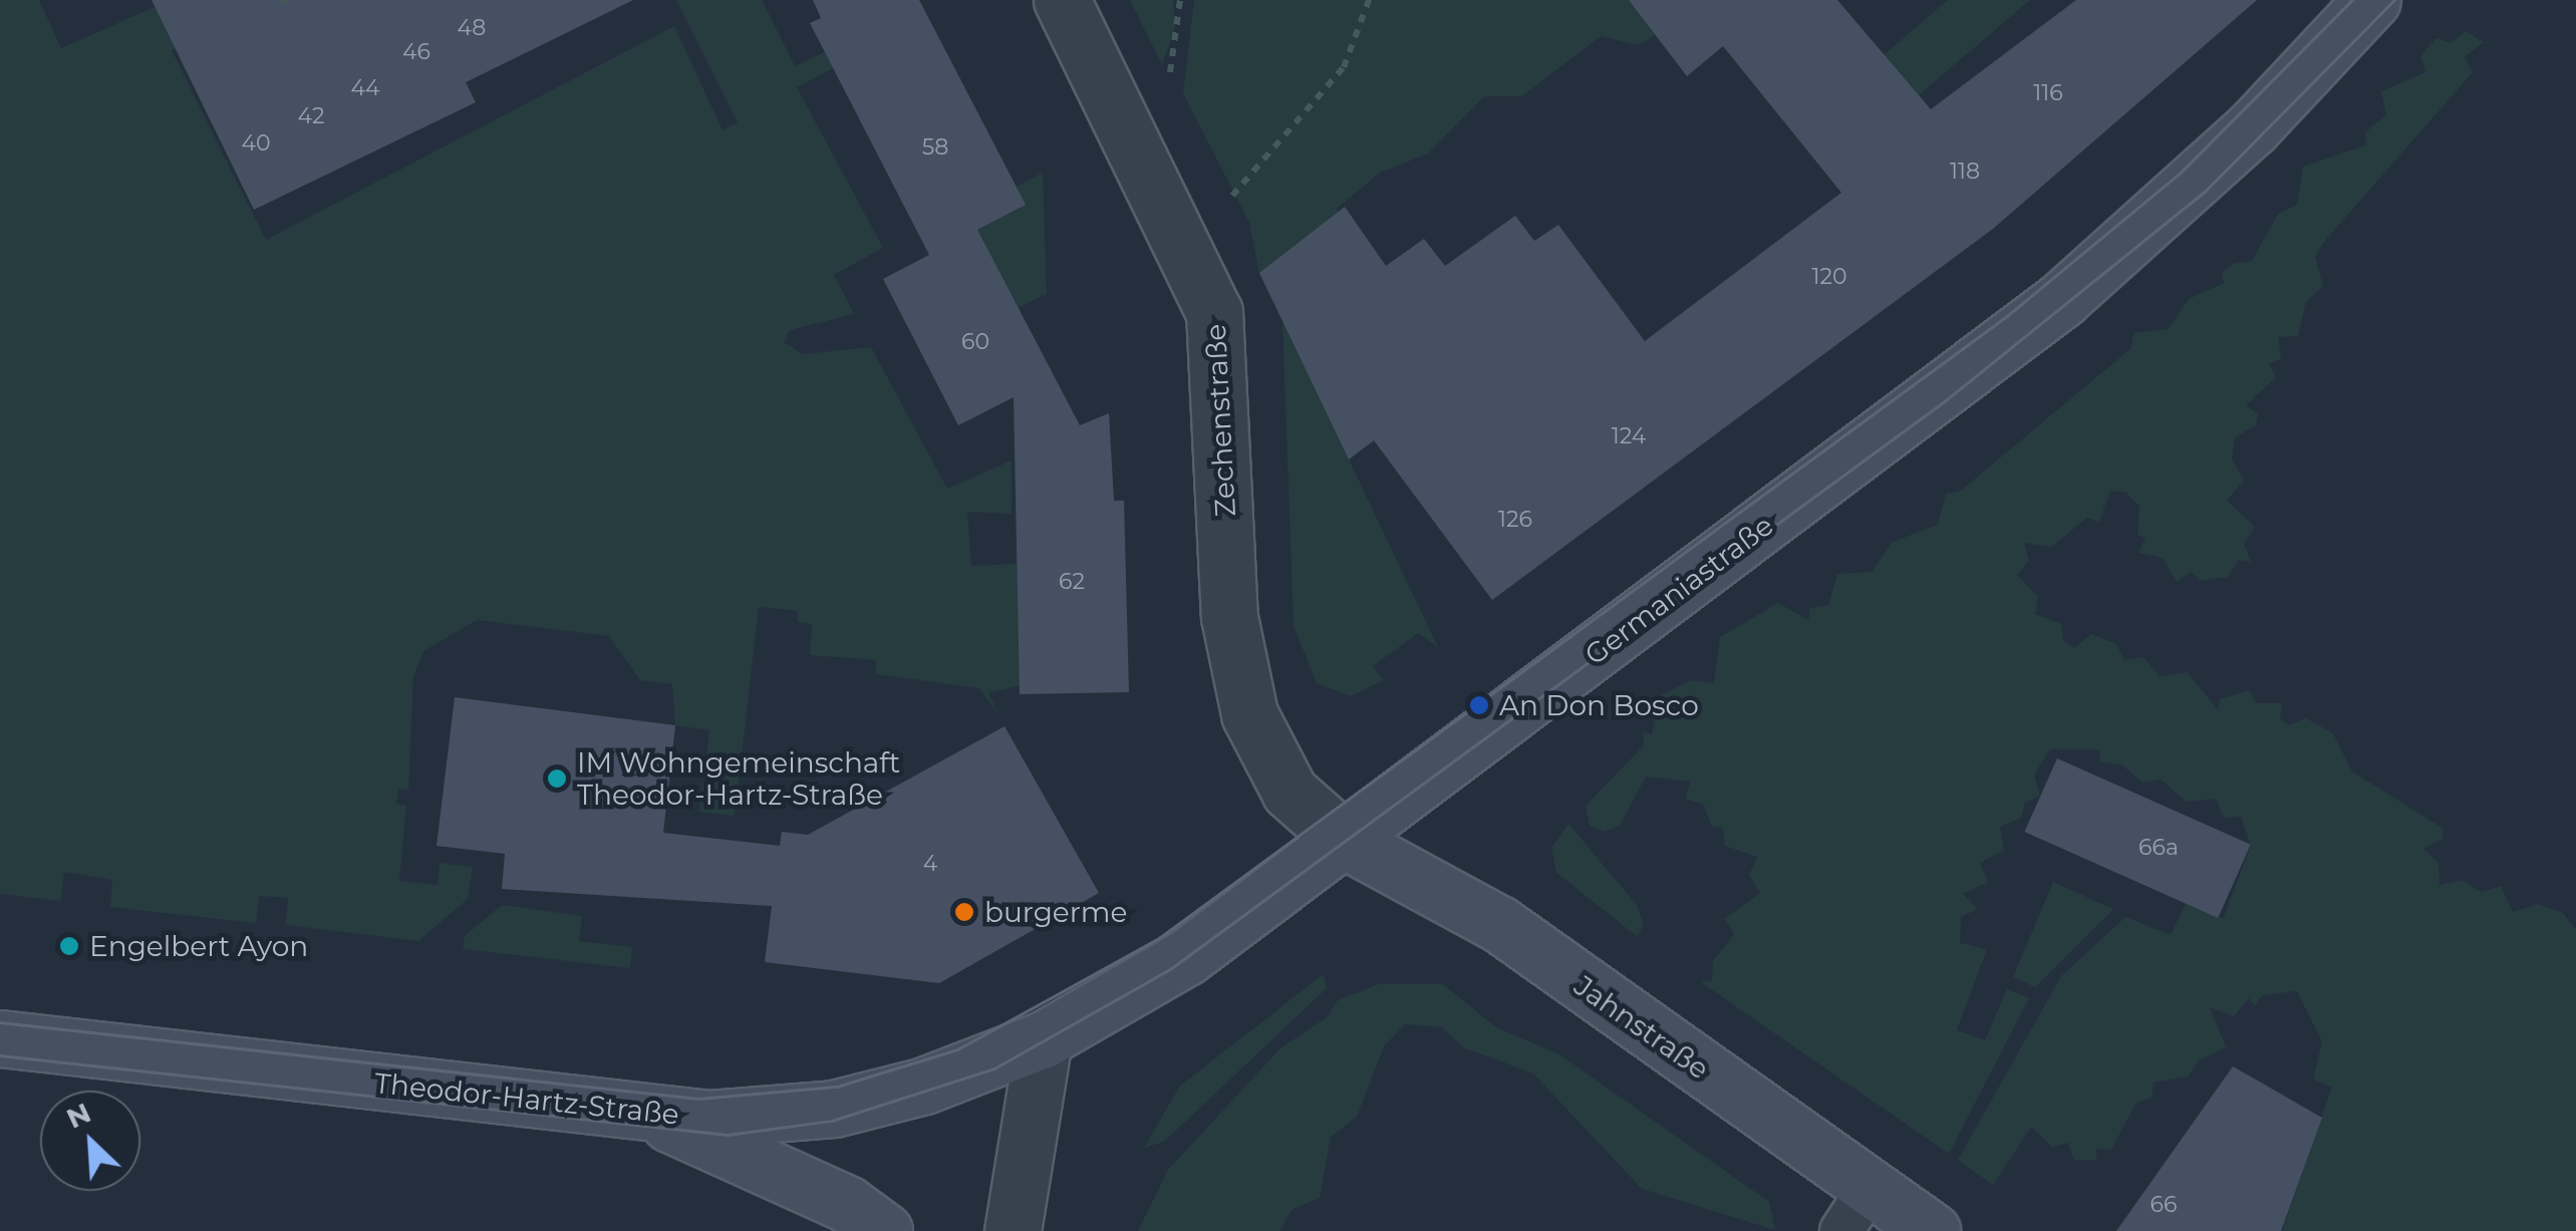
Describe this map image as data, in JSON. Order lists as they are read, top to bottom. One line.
{"streets":{"main road":["Germaniastraße","Jahnstraße","Theodor-Hartz-Straße"],"street":["Zechenstraße"]},"crossings":[["Zechenstraße","Germaniastraße"],["Zechenstraße","Jahnstraße"],["Germaniastraße","Jahnstraße"],["Germaniastraße","Theodor-Hartz-Straße"]],"places":["An Don Bosco","IM Wohngemeinschaft Theodor-Hartz-Straße","burgerme","Engelbert Ayon"],"house_numbers":["48","46","44","116","42","40","58","118","120","60","124","126","62","66a","4","66"],"north":"top left"}
